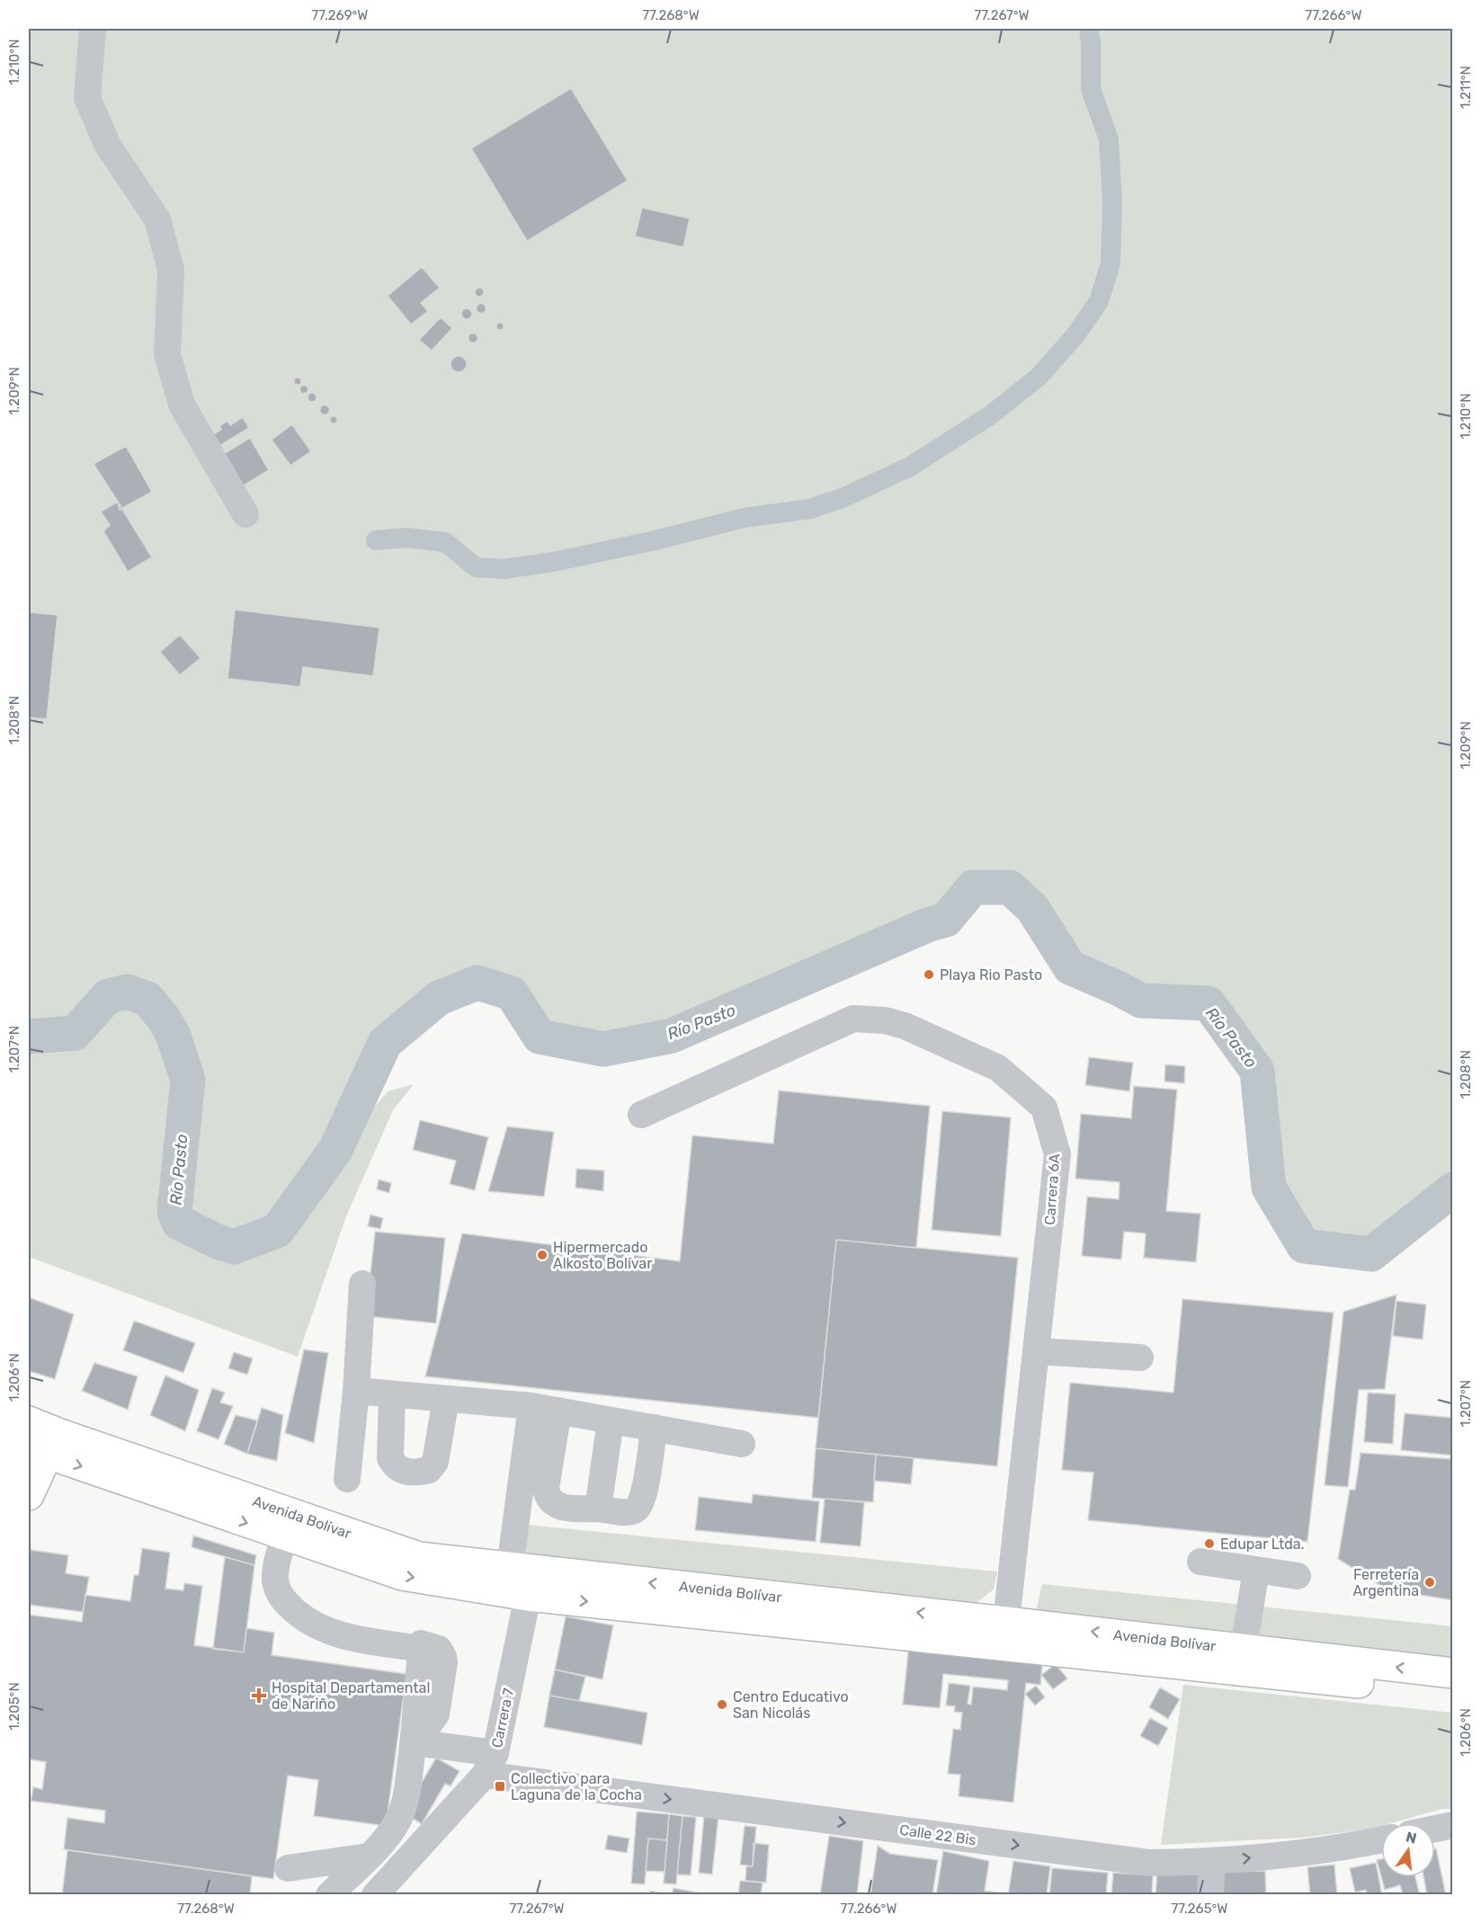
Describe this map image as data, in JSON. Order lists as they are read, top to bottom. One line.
{"streets":{"main road":["Avenida Bolívar"],"street":["Carrera 6A","Carrera 7","Calle 22 Bis"]},"crossings":[["Carrera 6A","Avenida Bolívar"],["Avenida Bolívar","Carrera 7"],["Carrera 7","Calle 22 Bis"]],"one_way":["Calle 22 Bis"],"water":["Río Pasto"],"places":{"other":["Playa Rio Pasto","Hipermercado Alkosto Bolívar","Edupar Ltda.","Ferretería Argentina","Centro Educativo San Nicolás"],"health":["Hospital Departamental de Nariño"],"transit":["Collectivo para Laguna de la Cocha"]},"north":"top","coordinates":["77.269°W","77.268°W","77.267°W","77.266°W","1.210°N","1.211°N","1.209°N","1.208°N","1.207°N","1.206°N","1.205°N","77.265°W"]}
